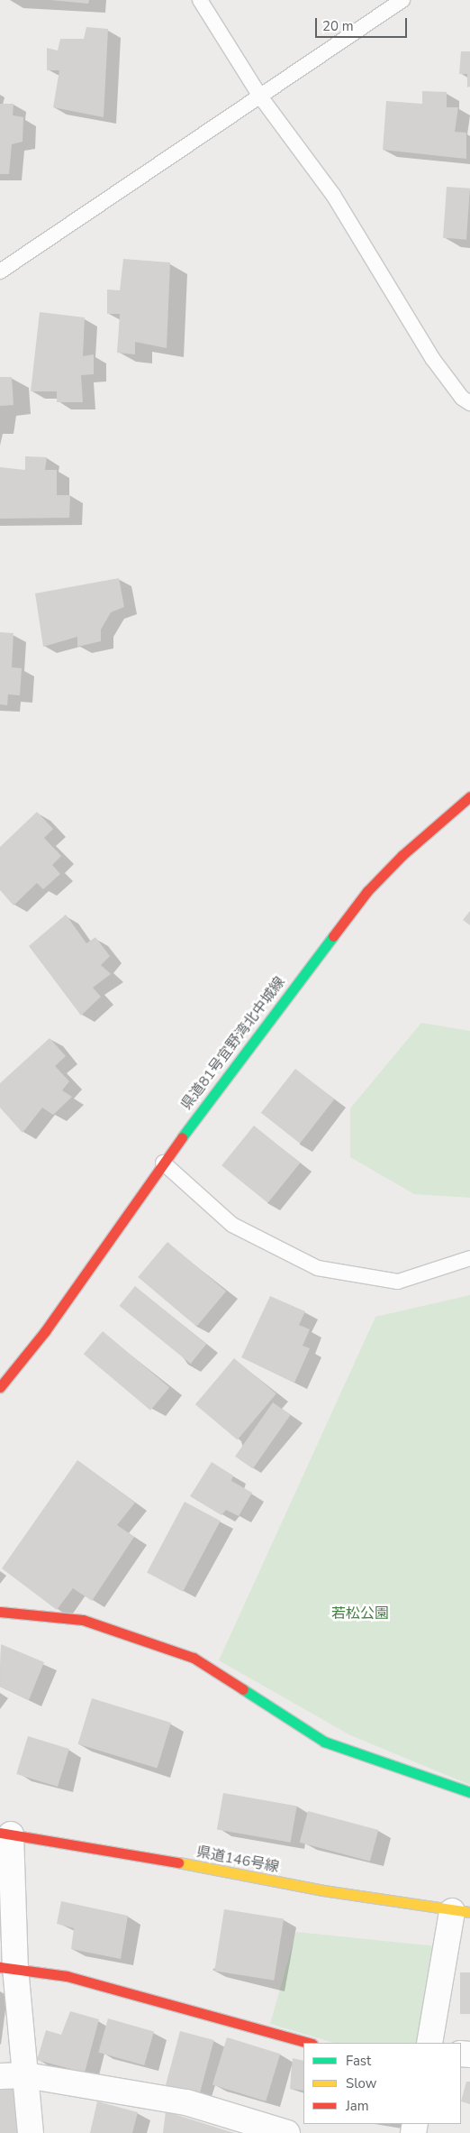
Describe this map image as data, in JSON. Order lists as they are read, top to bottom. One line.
{"streets":{"main road":["県道81号宜野湾北中城線","県道146号線"]},"parks":["若松公園"],"legend":["Fast","Slow","Jam"],"scale_bar":"20 m"}
